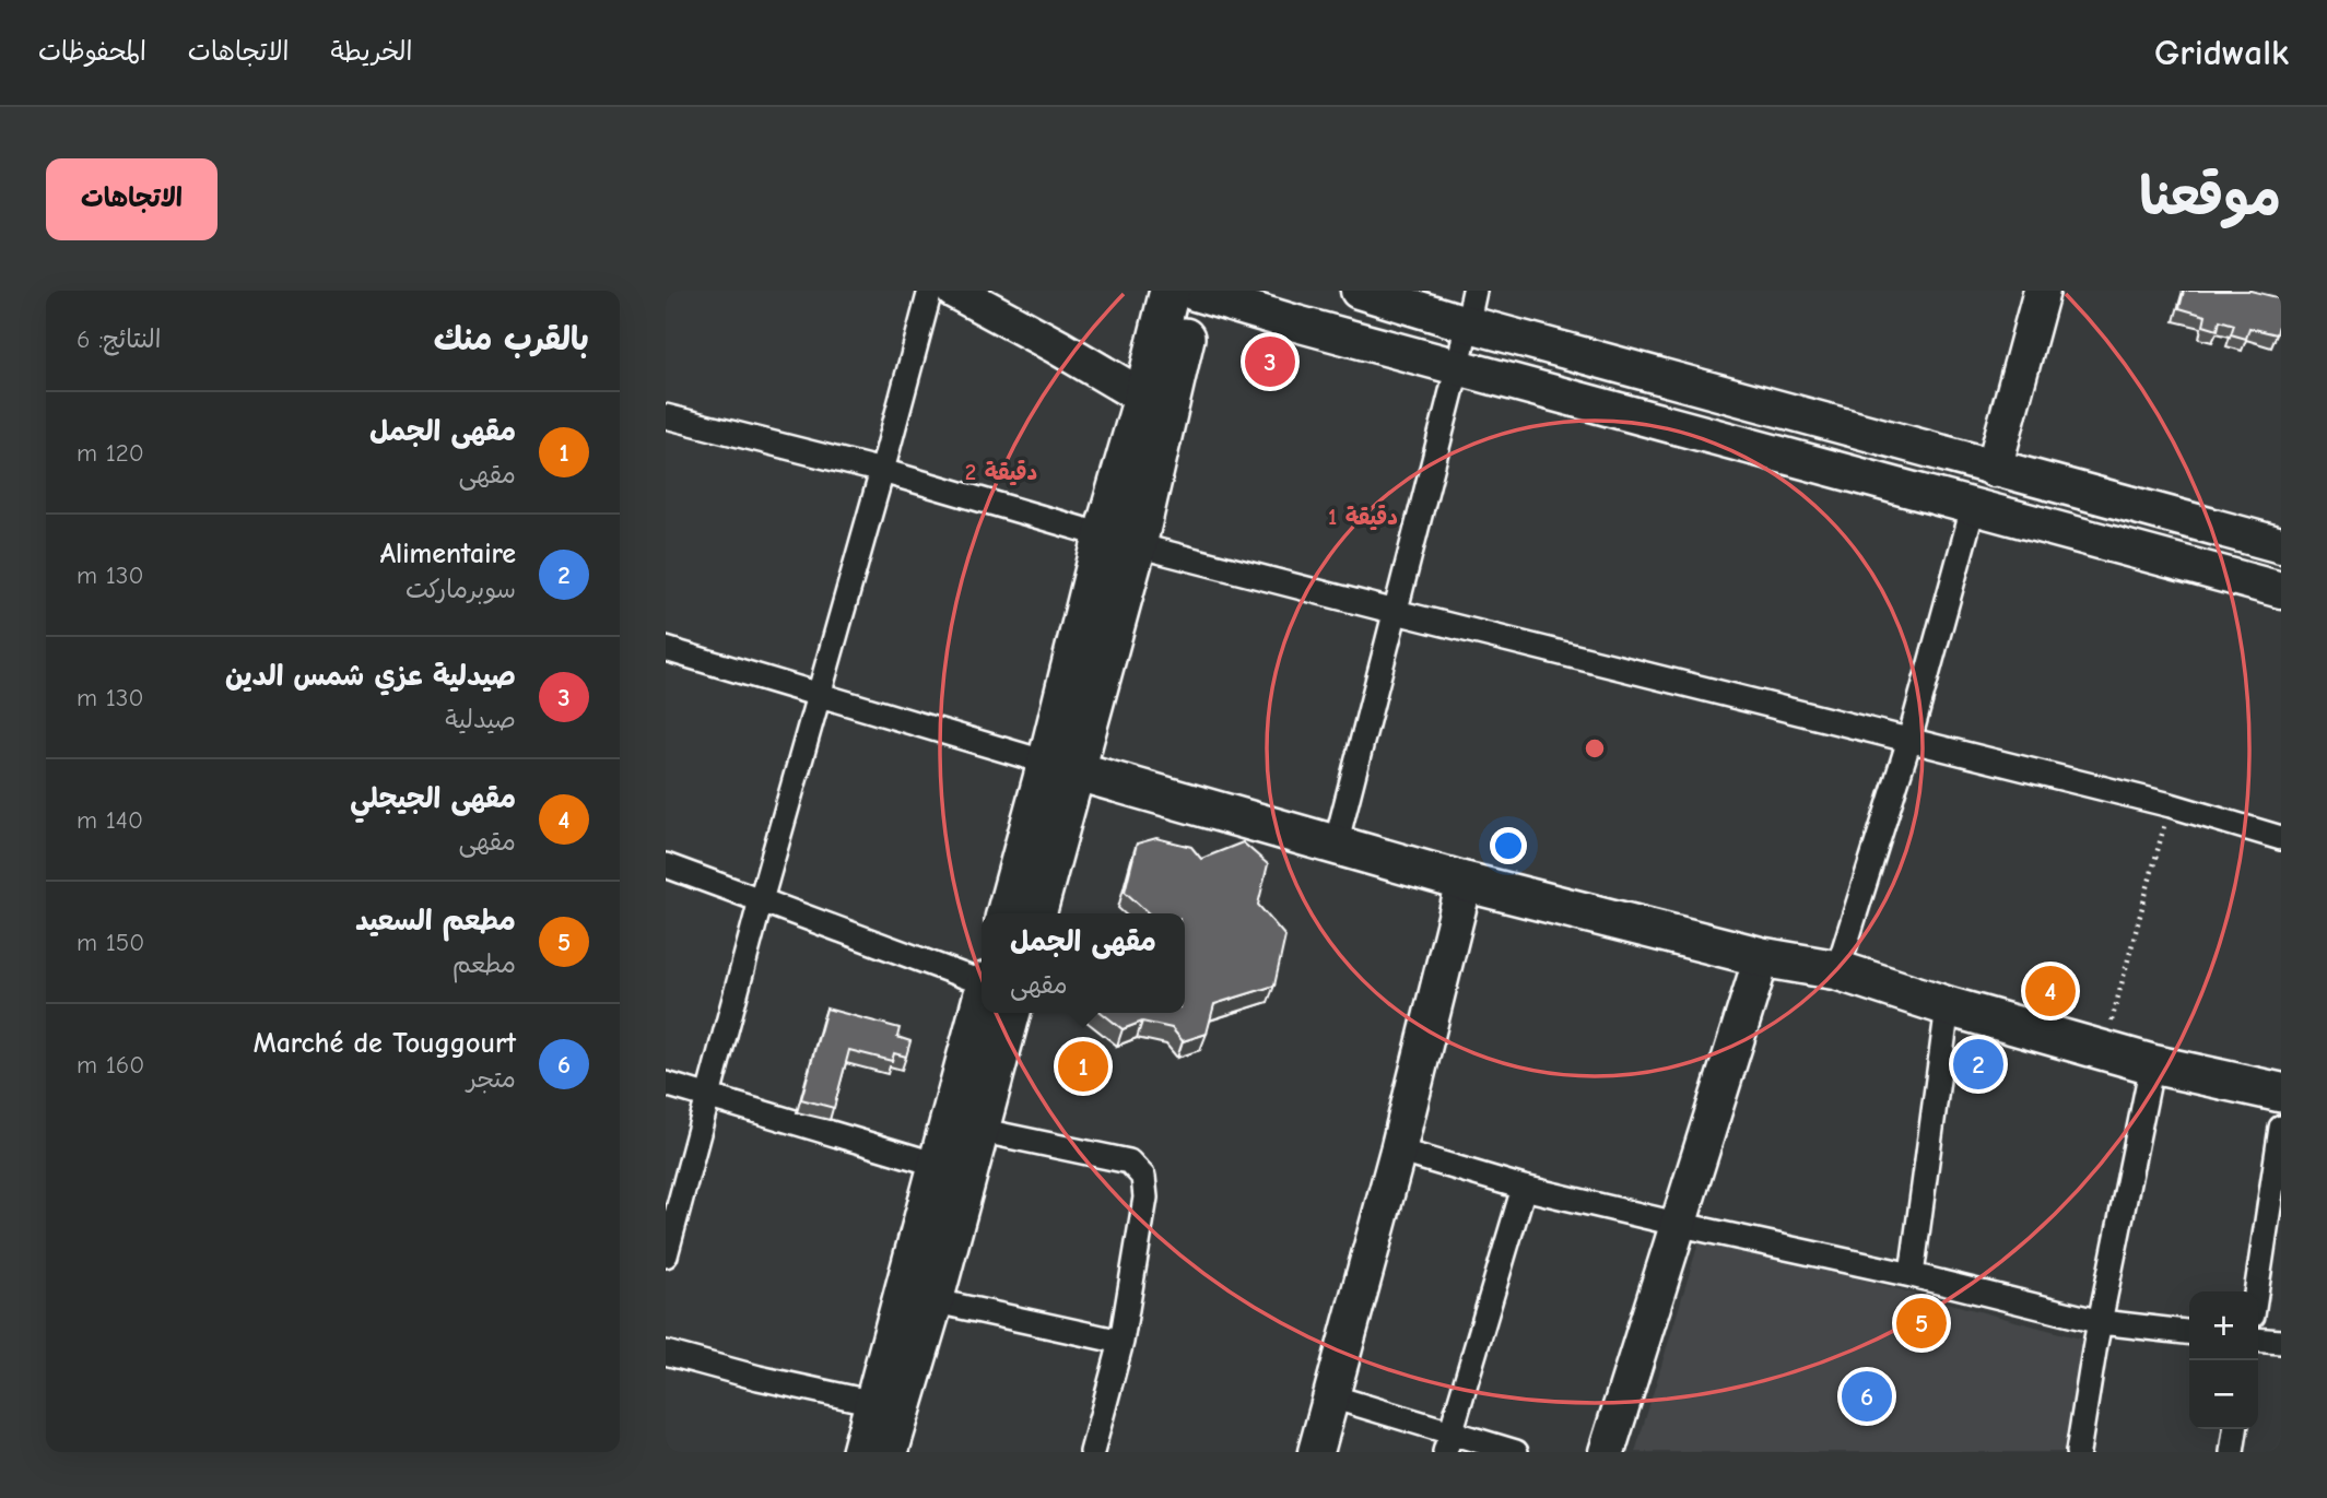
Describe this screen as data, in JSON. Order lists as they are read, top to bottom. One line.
{"page":{"header":"Gridwalk","nav":["الخريطة","الاتجاهات","المحفوظات"],"title":"موقعنا","buttons":"الاتجاهات","heading":["بالقرب منك","النتائج: 6"],"pins":["3","4","2","1","5","6"],"list":[{"mark":"1","name":"مقهى الجمل","note":"مقهى","value":"120 m"},{"mark":"2","name":"Alimentaire","note":"سوبرماركت","value":"130 m"},{"mark":"3","name":"صيدلية عزي شمس الدين","note":"صيدلية","value":"130 m"},{"mark":"4","name":"مقهى الجيجلي","note":"مقهى","value":"140 m"},{"mark":"5","name":"مطعم السعيد","note":"مطعم","value":"150 m"},{"mark":"6","name":"Marché de Touggourt","note":"متجر","value":"160 m"}],"popup":["مقهى الجمل","مقهى"],"map_buttons":["+","−"]},"rings":["2 دقيقة","1 دقيقة"]}
